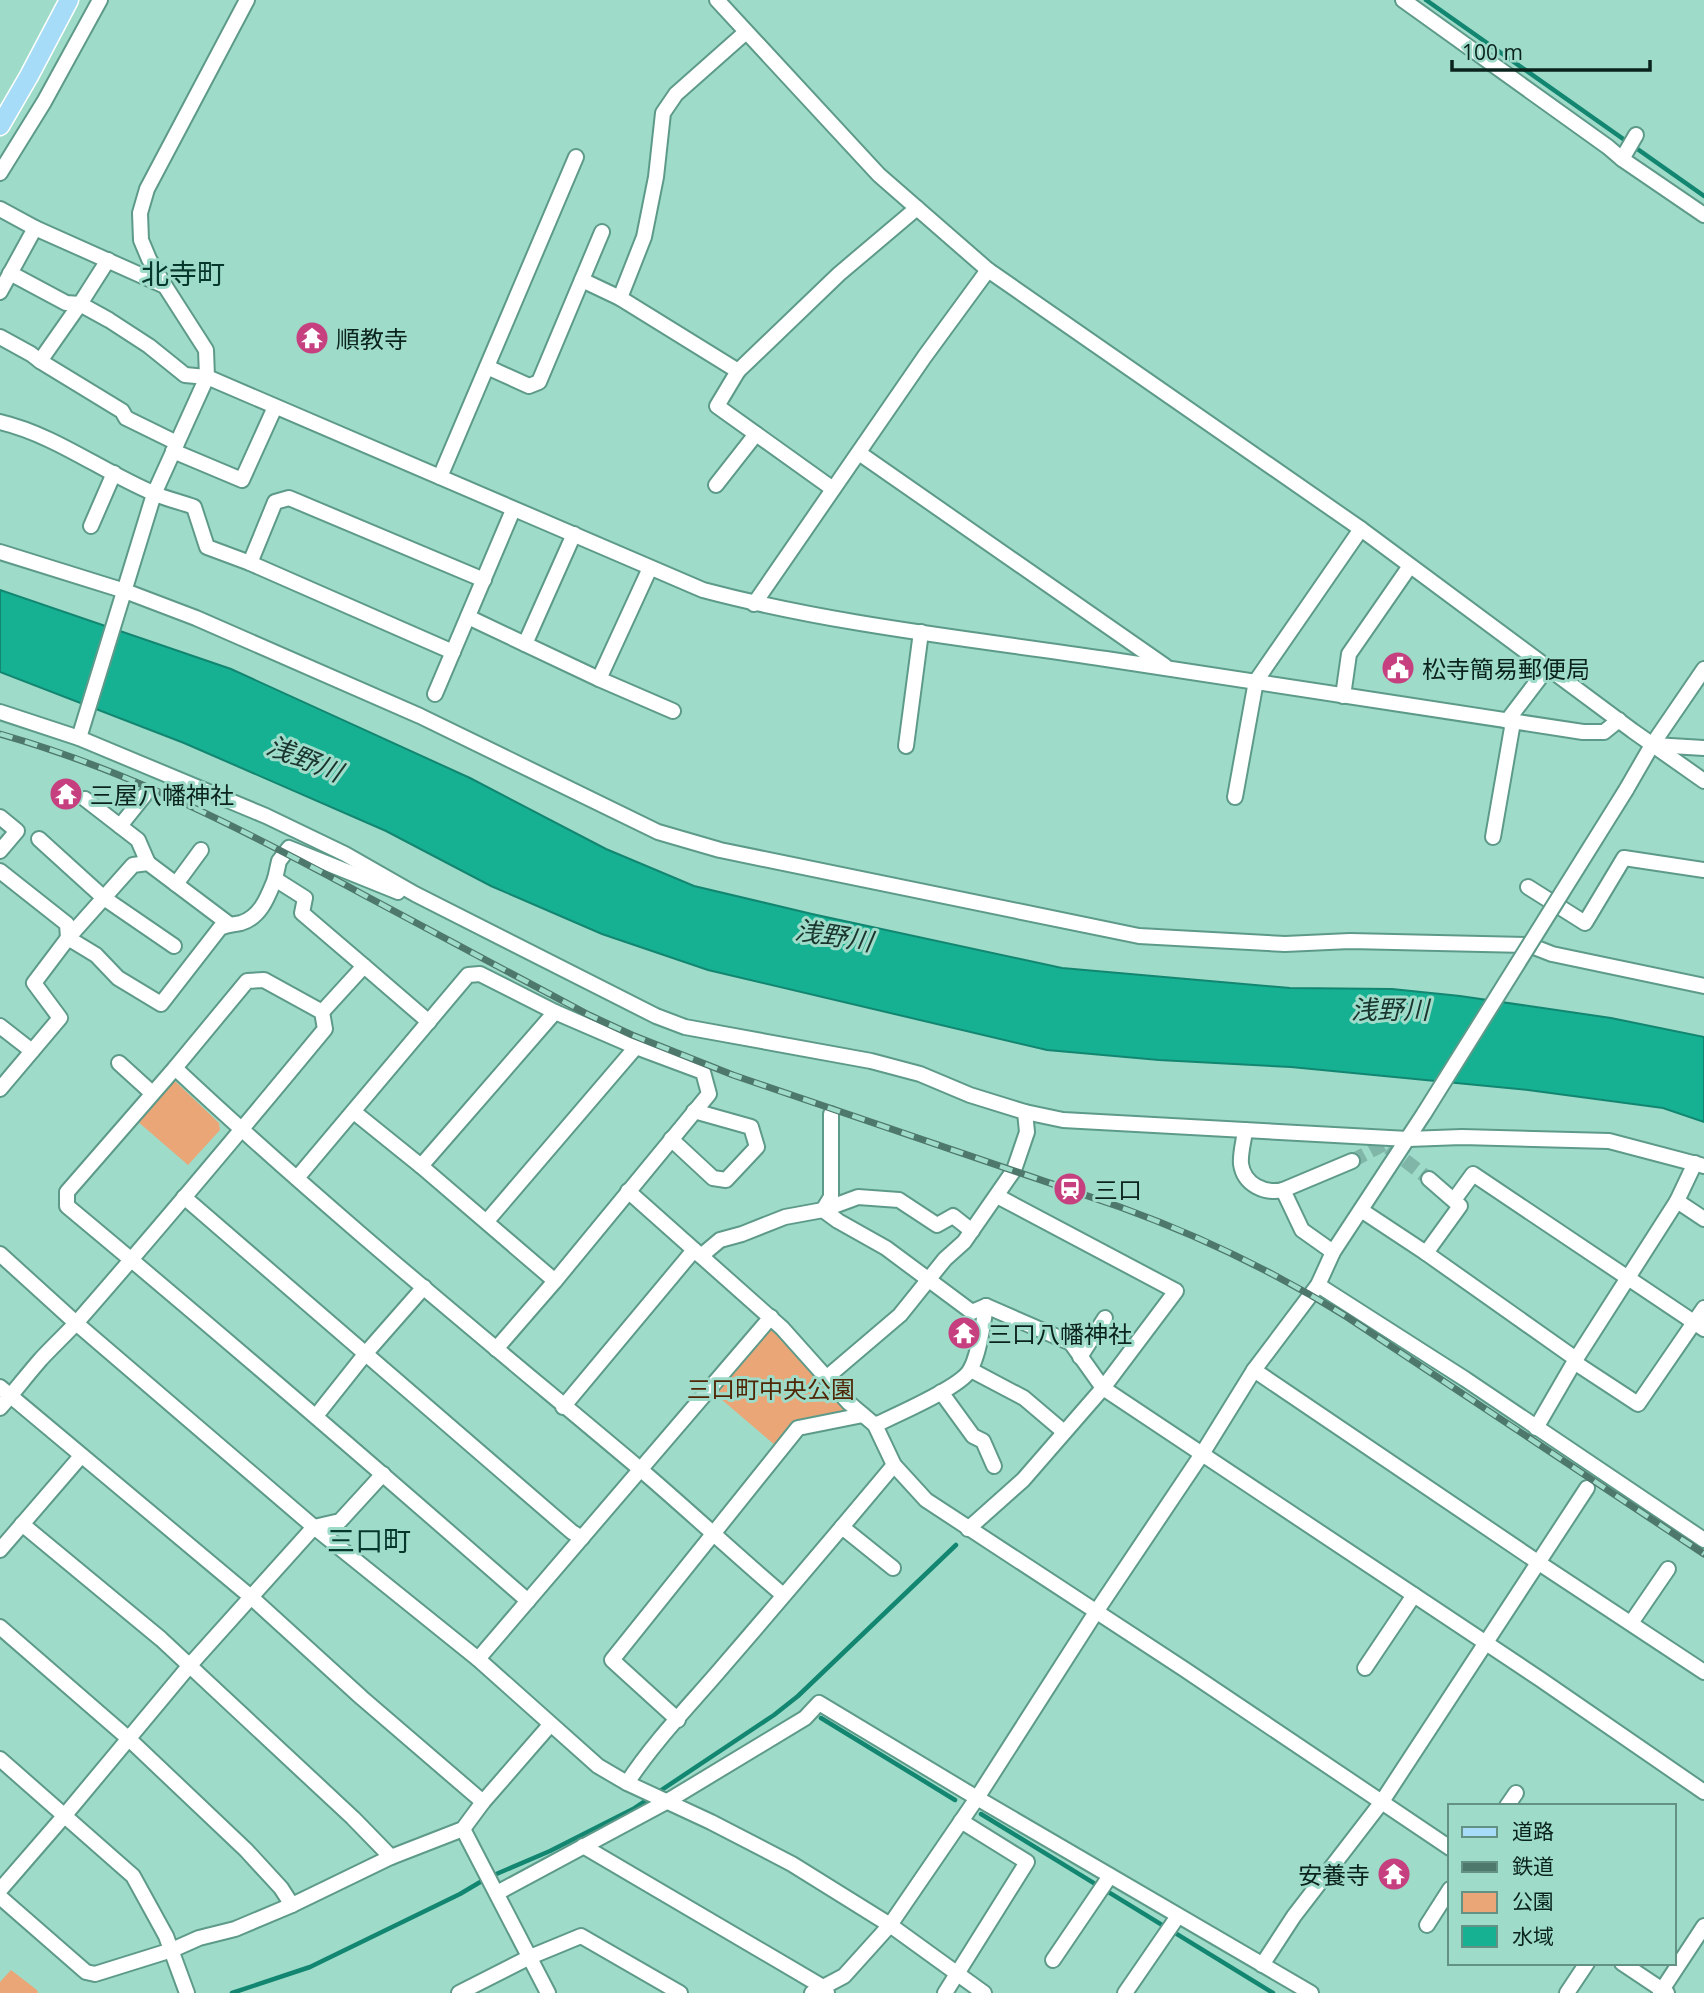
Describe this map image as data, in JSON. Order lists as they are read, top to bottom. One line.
{"districts":["北寺町","三口町"],"water":["浅野川"],"parks":["三口町中央公園"],"places":{"temple":["順教寺","三屋八幡神社","三口八幡神社","安養寺"],"public building":["松寺簡易郵便局"],"station":["三口"]},"legend":["道路","鉄道","公園","水域"],"scale_bar":"100 m"}
